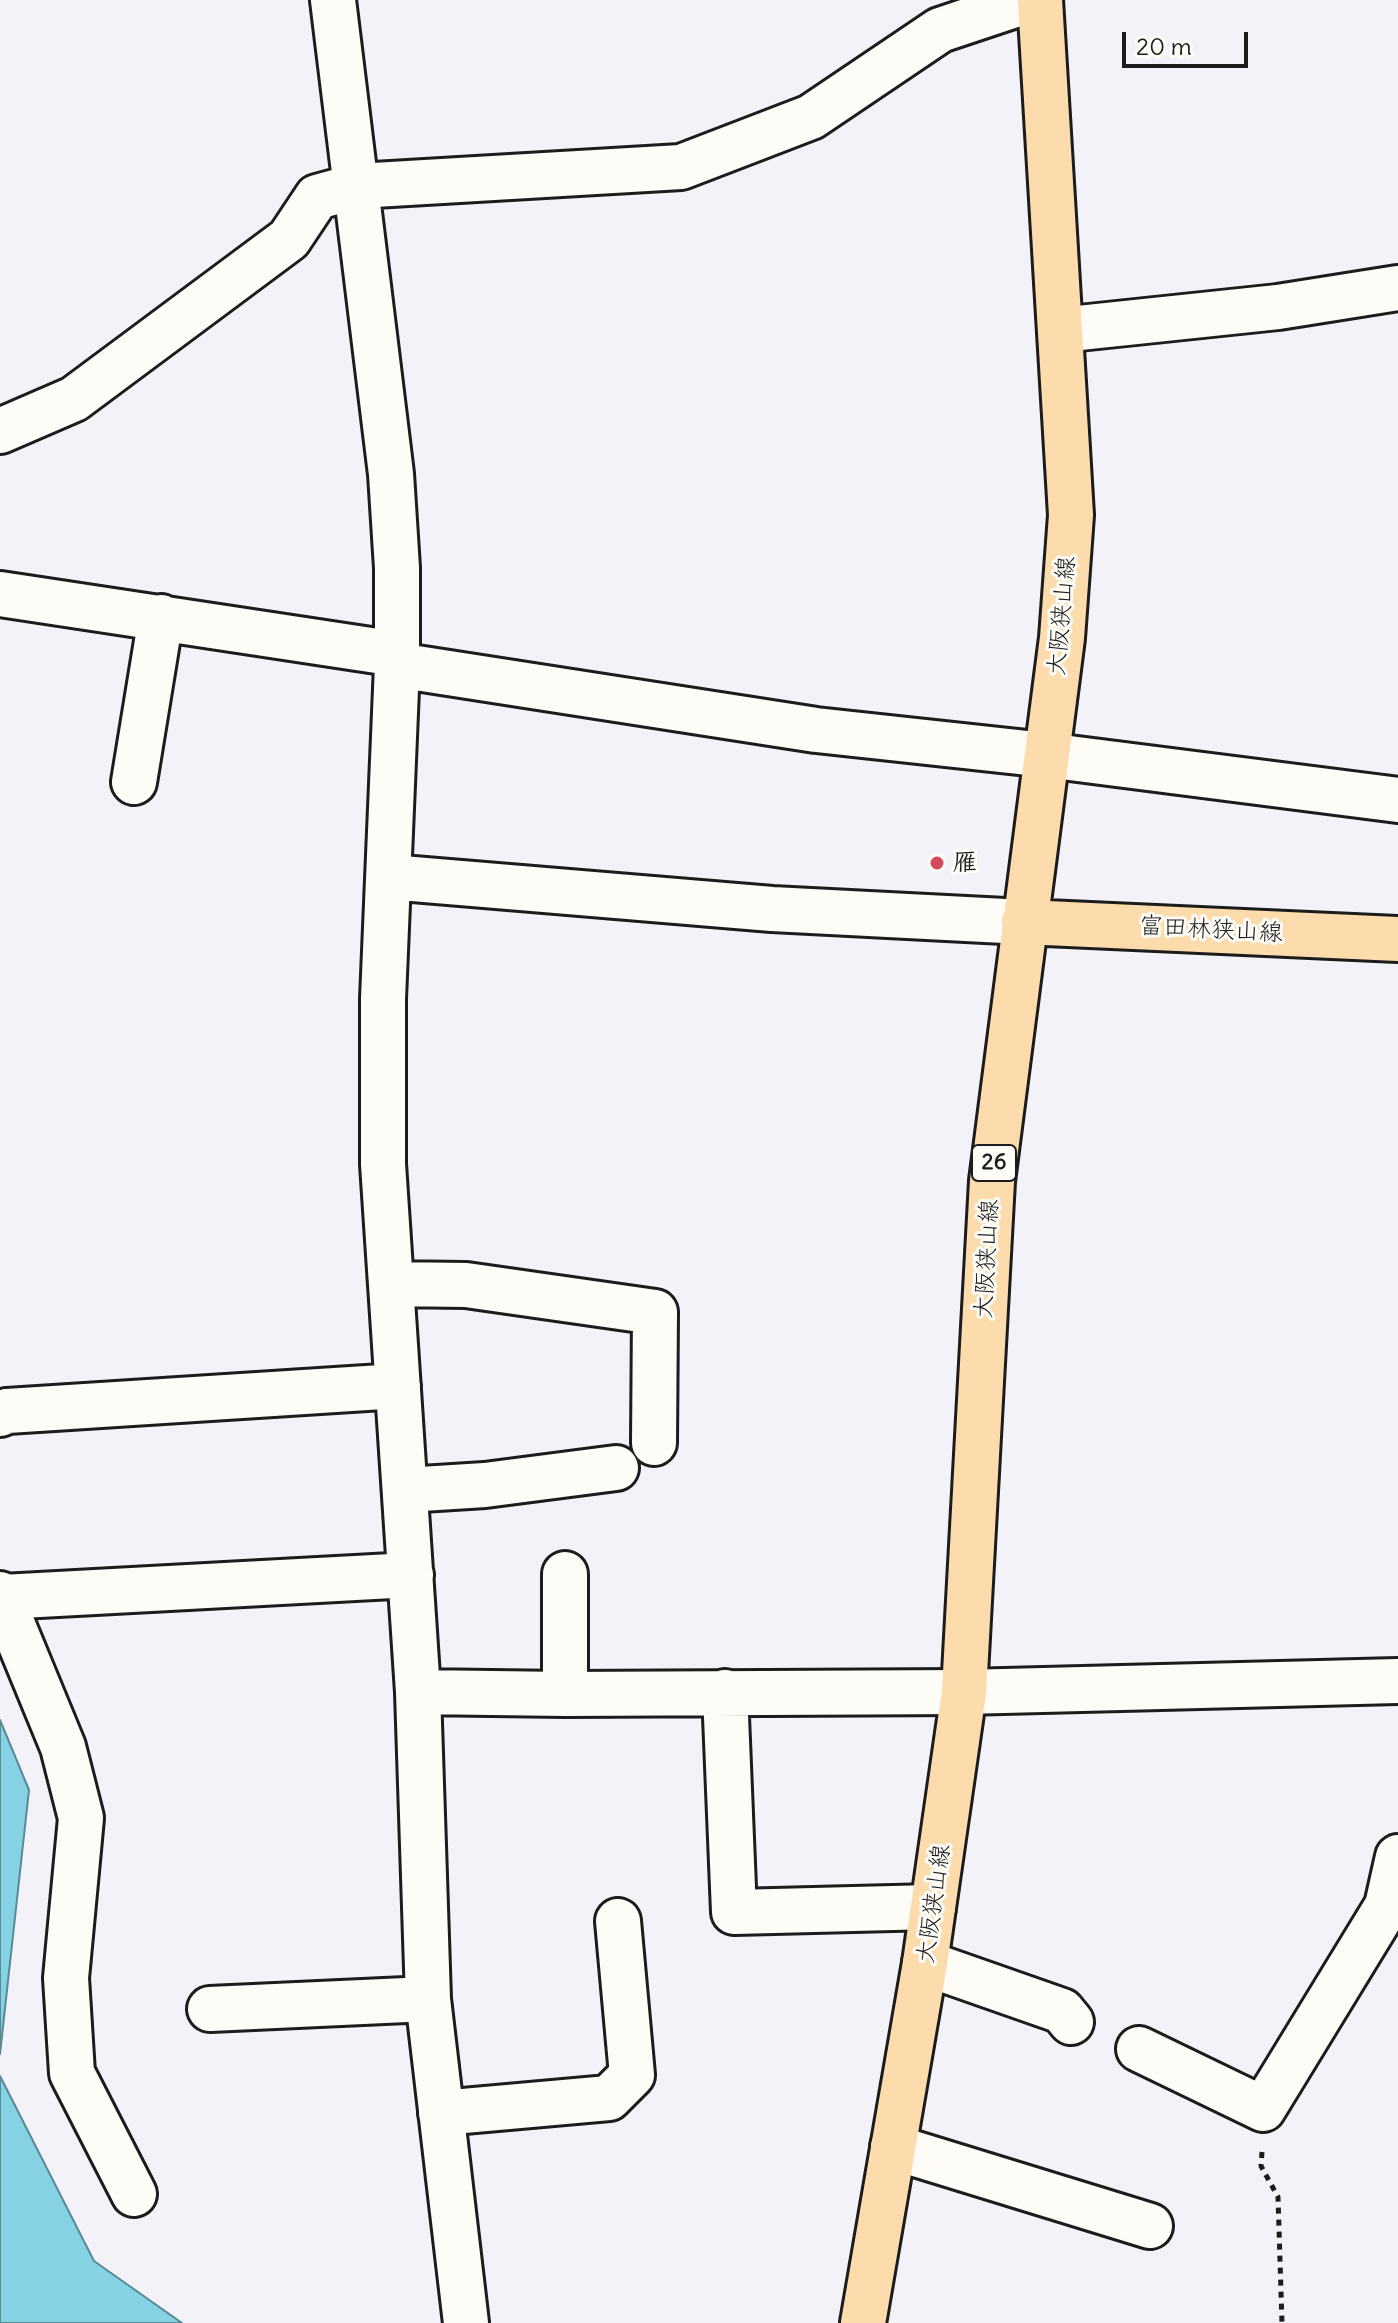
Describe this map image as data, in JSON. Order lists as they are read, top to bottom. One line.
{"streets":{"main road":["大阪狭山線","富田林狭山線","26"]},"crossings":[["大阪狭山線","富田林狭山線"]],"places":["雁"],"scale_bar":"20 m"}
